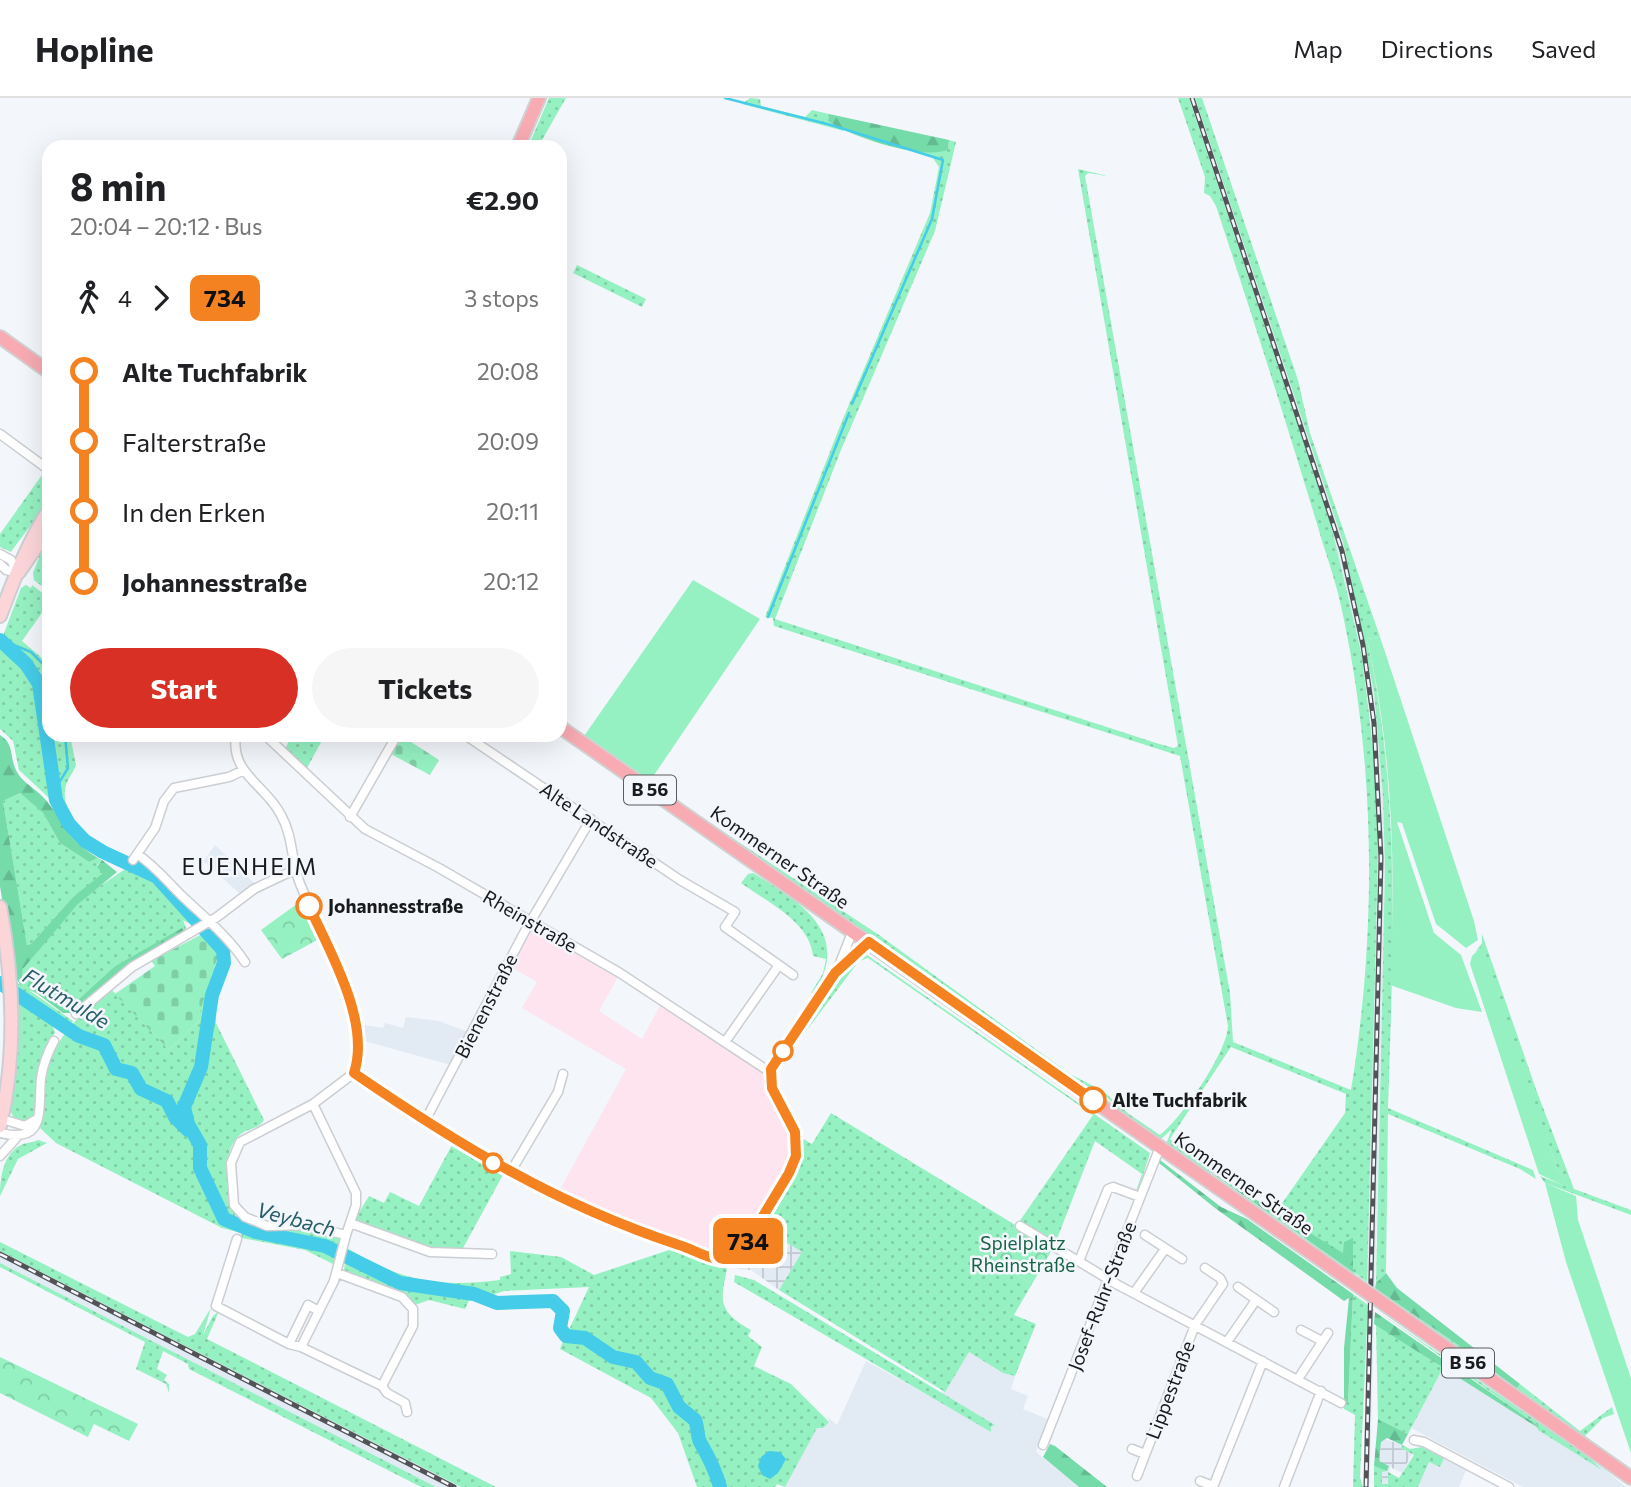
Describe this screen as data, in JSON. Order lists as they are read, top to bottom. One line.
{"streets":{"main road":["B 56","Kommerner Straße"],"street":["Alte Landstraße","Rheinstraße","Bienenstraße","Josef-Ruhr-Straße","Lippestraße"]},"crossings":[["Alte Landstraße","Bienenstraße"],["Kommerner Straße","Josef-Ruhr-Straße"],["Rheinstraße","Bienenstraße"]],"districts":["EUENHEIM"],"water":["Flutmulde","Veybach"],"parks":["Spielplatz Rheinstraße"],"places":["Johannesstraße","Alte Tuchfabrik"],"lines":["bus line 734"],"page":{"header":"Hopline","nav":["Map","Directions","Saved"],"on_map":"734","heading":["8 min","20:04 – 20:12 · Bus","€2.90"],"legs":["4","734","3 stops"],"list":[{"name":"Alte Tuchfabrik","value":"20:08"},{"name":"Falterstraße","value":"20:09"},{"name":"In den Erken","value":"20:11"},{"name":"Johannesstraße","value":"20:12"}],"buttons":["Start","Tickets"]}}
